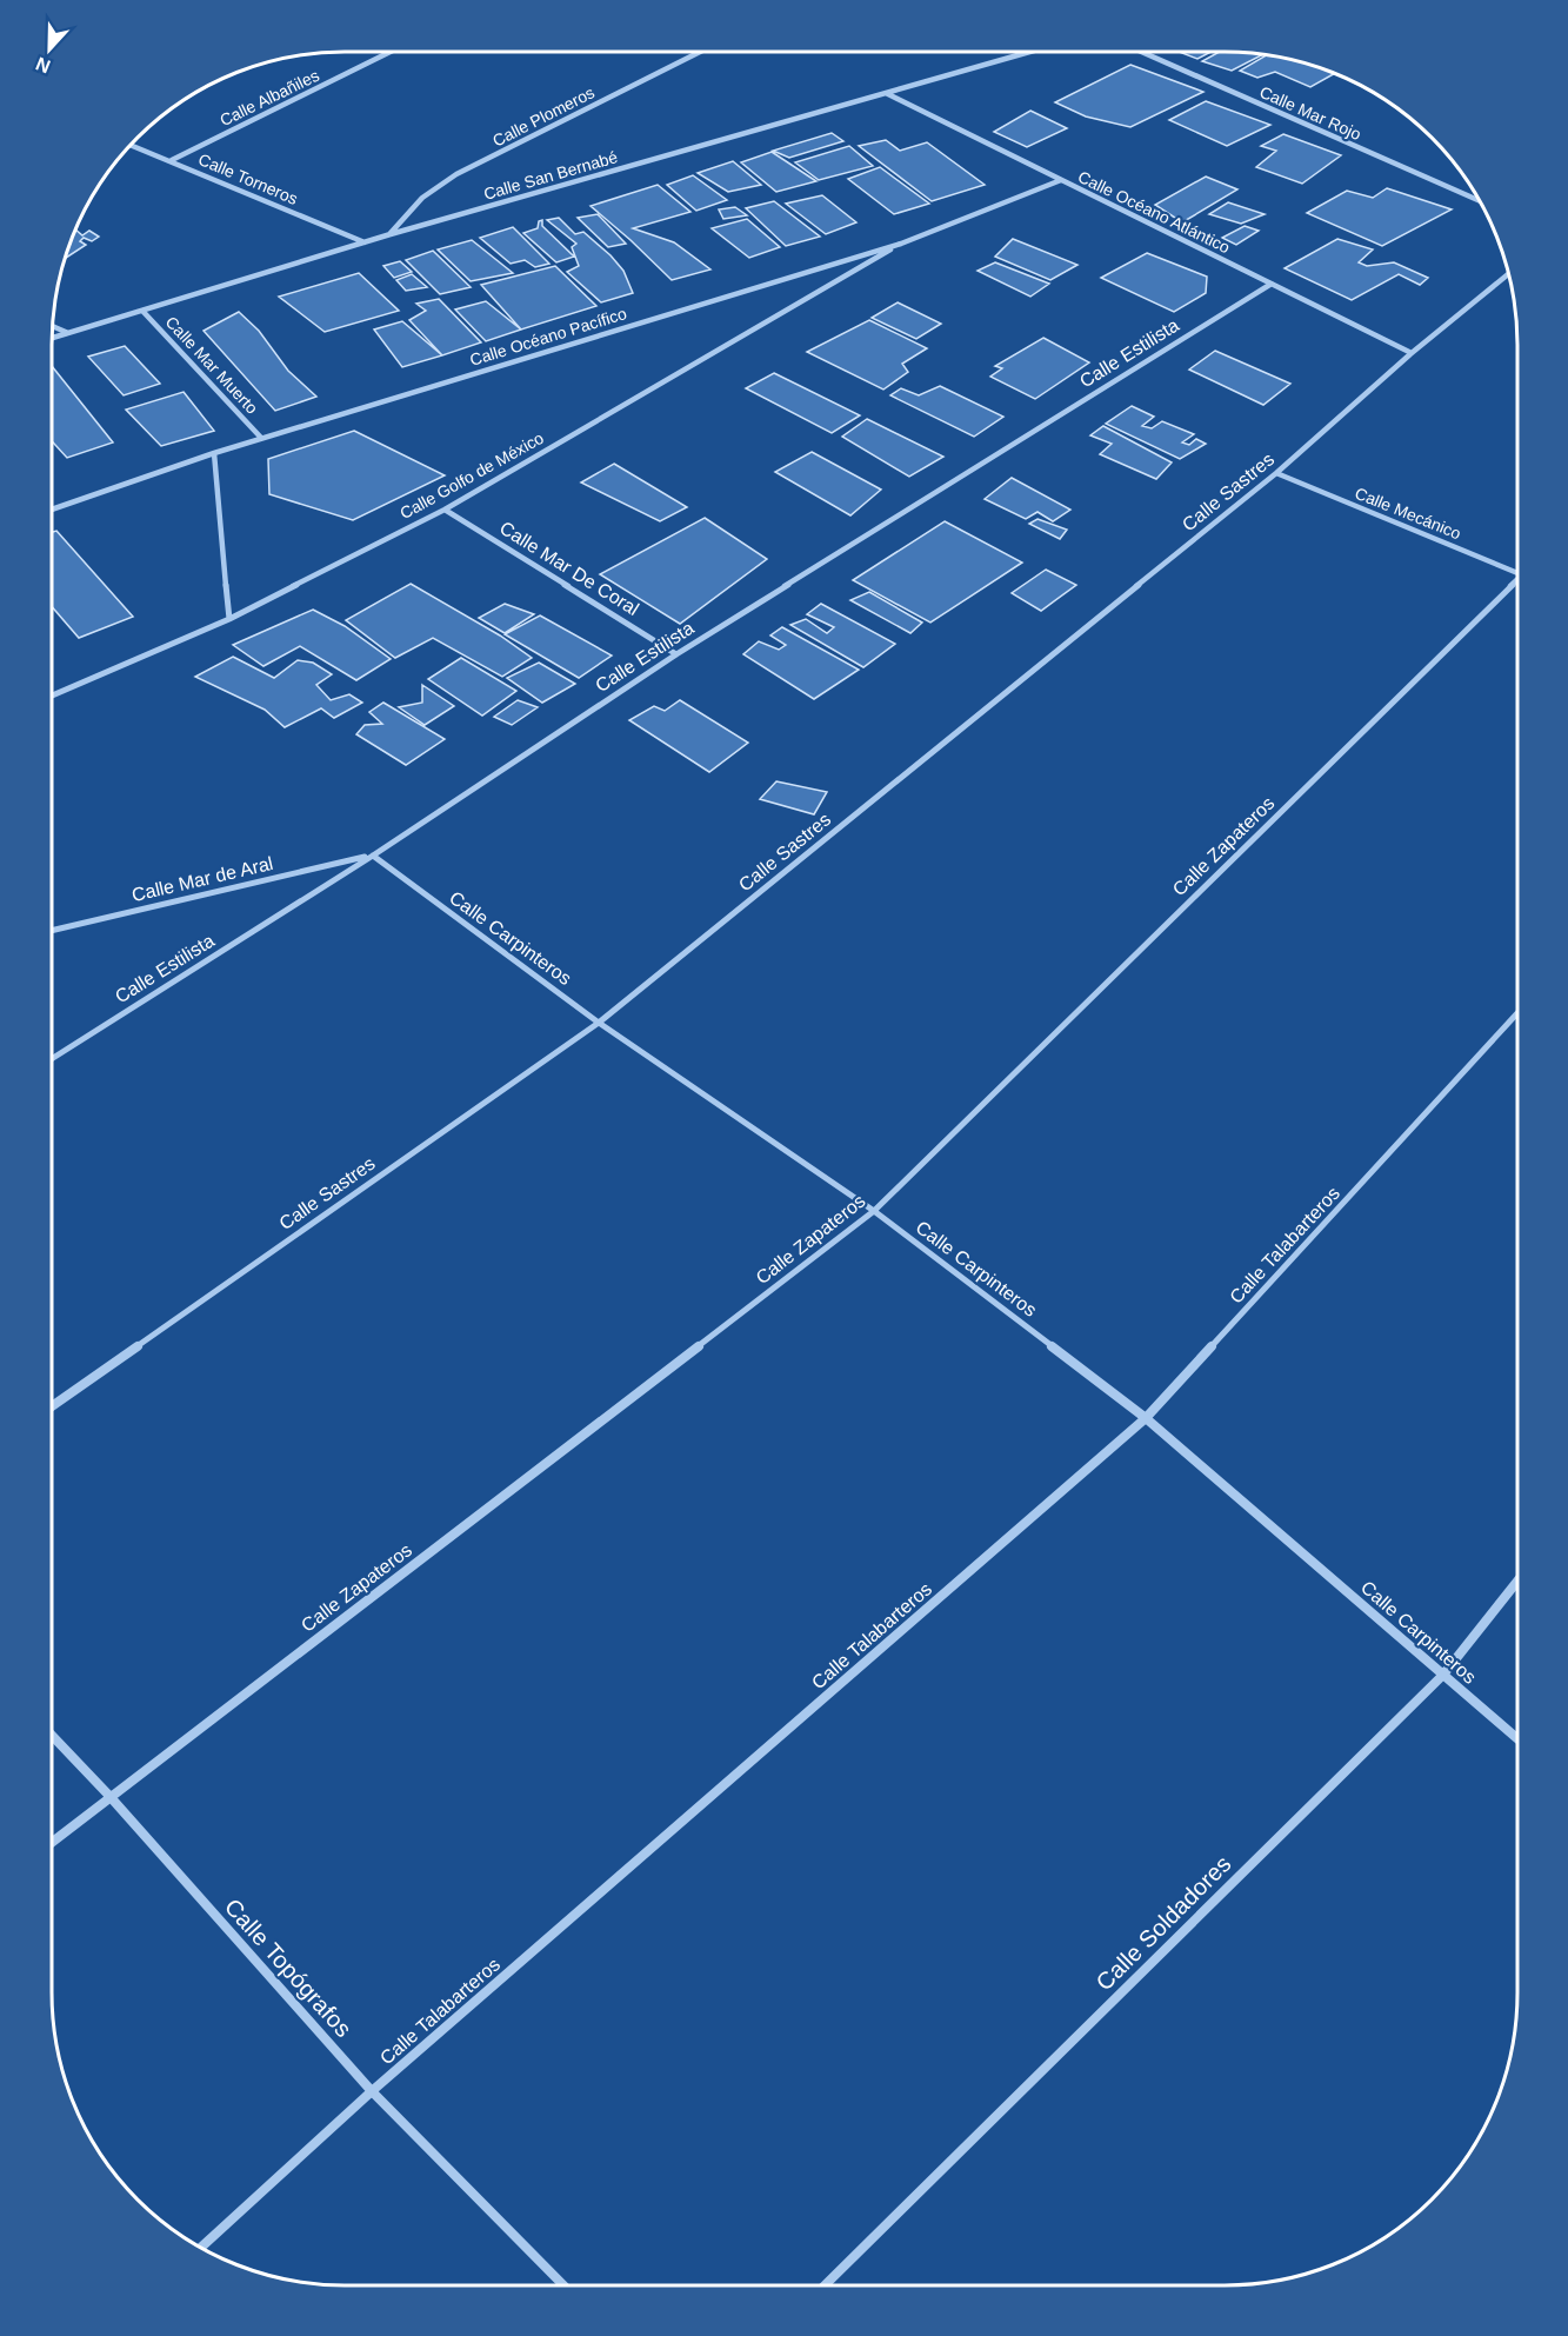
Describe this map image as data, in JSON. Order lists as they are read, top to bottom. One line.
{"streets":{"street":["Calle Albañiles","Calle Mar Rojo","Calle Plomeros","Calle San Bernabé","Calle Torneros","Calle Océano Atlántico","Calle Océano Pacífico","Calle Estilista","Calle Mar Muerto","Calle Golfo de México","Calle Sastres","Calle Mecánico","Calle Mar De Coral","Calle Zapateros","Calle Mar de Aral","Calle Carpinteros","Calle Talabarteros","Calle Soldadores","Calle Topógrafos"]},"crossings":[["Calle Albañiles","Calle Torneros"],["Calle Plomeros","Calle San Bernabé"],["Calle San Bernabé","Calle Torneros"],["Calle San Bernabé","Calle Océano Atlántico"],["Calle San Bernabé","Calle Mar Muerto"],["Calle Océano Atlántico","Calle Océano Pacífico"],["Calle Océano Atlántico","Calle Estilista"],["Calle Océano Atlántico","Calle Sastres"],["Calle Océano Pacífico","Calle Mar Muerto"],["Calle Océano Pacífico","Calle Golfo de México"],["Calle Estilista","Calle Mar De Coral"],["Calle Estilista","Calle Mar de Aral"],["Calle Estilista","Calle Carpinteros"],["Calle Golfo de México","Calle Mar De Coral"],["Calle Sastres","Calle Mecánico"],["Calle Sastres","Calle Carpinteros"],["Calle Zapateros","Calle Carpinteros"],["Calle Zapateros","Calle Topógrafos"],["Calle Mar de Aral","Calle Carpinteros"],["Calle Carpinteros","Calle Talabarteros"],["Calle Carpinteros","Calle Soldadores"],["Calle Talabarteros","Calle Topógrafos"]],"north":"bottom"}
